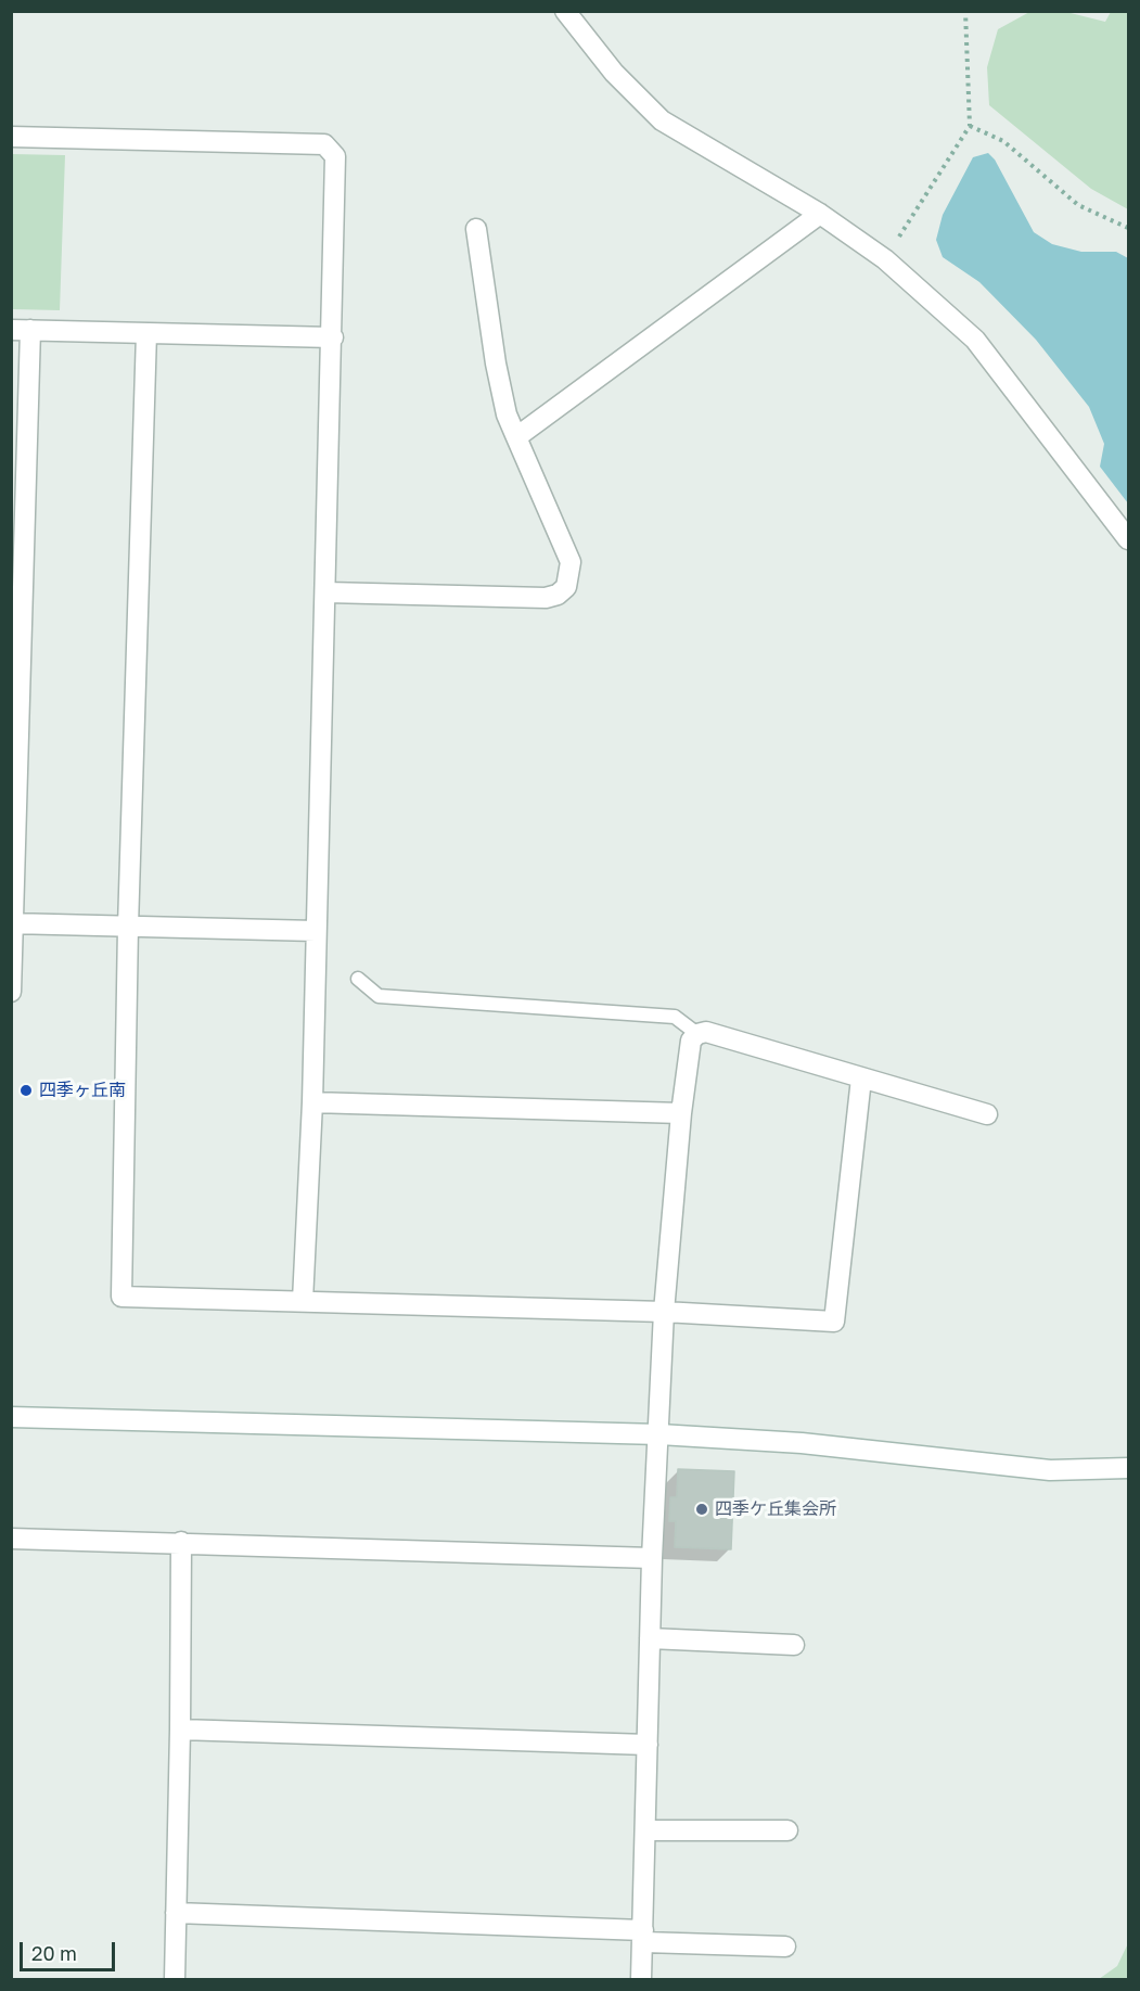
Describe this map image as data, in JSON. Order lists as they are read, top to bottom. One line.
{"places":["四季ヶ丘南","四季ケ丘集会所"],"scale_bar":"20 m"}
